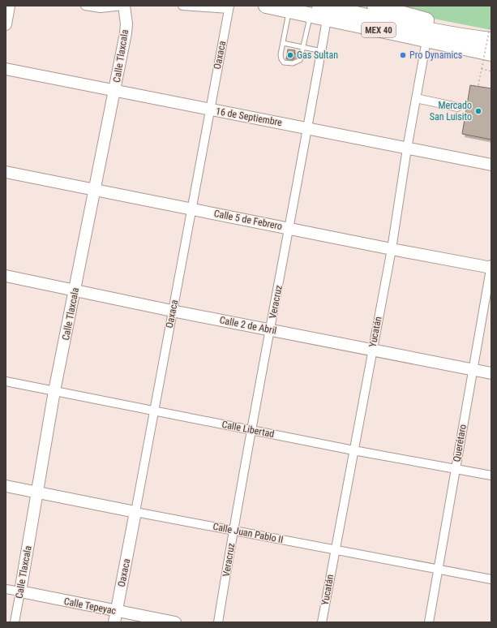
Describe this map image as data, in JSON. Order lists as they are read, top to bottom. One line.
{"streets":{"highway":["MEX 40"],"street":["Oaxaca","Calle Tlaxcala","16 de Septiembre","Calle 5 de Febrero","Veracruz","Calle 2 de Abril","Yucatán","Calle Libertad","Querétaro","Calle Juan Pablo II","Calle Tepeyac"]},"crossings":[["MEX 40","Veracruz"],["MEX 40","Yucatán"],["Oaxaca","16 de Septiembre"],["Oaxaca","Calle 5 de Febrero"],["Oaxaca","Calle 2 de Abril"],["Oaxaca","Calle Libertad"],["Oaxaca","Calle Juan Pablo II"],["Oaxaca","Calle Tepeyac"],["Calle Tlaxcala","16 de Septiembre"],["Calle Tlaxcala","Calle 5 de Febrero"],["Calle Tlaxcala","Calle 2 de Abril"],["Calle Tlaxcala","Calle Libertad"],["Calle Tlaxcala","Calle Juan Pablo II"],["Calle Tlaxcala","Calle Tepeyac"],["16 de Septiembre","Veracruz"],["16 de Septiembre","Yucatán"],["Calle 5 de Febrero","Veracruz"],["Calle 5 de Febrero","Yucatán"],["Calle 5 de Febrero","Querétaro"],["Veracruz","Calle 2 de Abril"],["Veracruz","Calle Libertad"],["Veracruz","Calle Juan Pablo II"],["Calle 2 de Abril","Yucatán"],["Calle 2 de Abril","Querétaro"],["Yucatán","Calle Libertad"],["Yucatán","Calle Juan Pablo II"],["Calle Libertad","Querétaro"],["Querétaro","Calle Juan Pablo II"]],"places":["Gas Sultan","Pro Dynamics","Mercado San Luisito"]}
